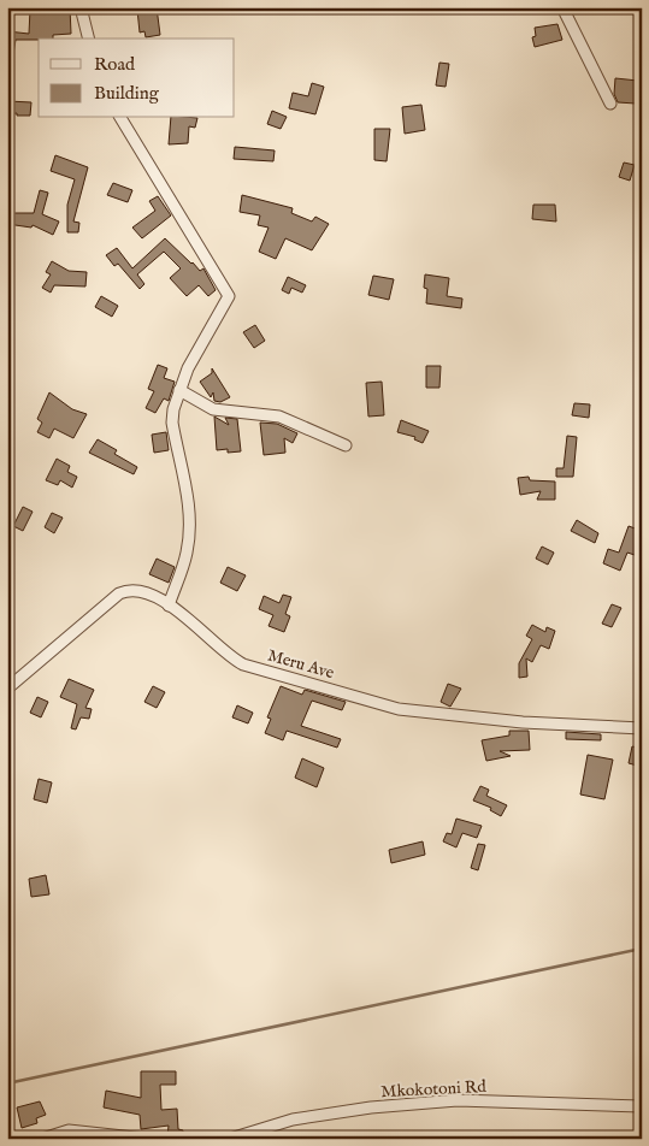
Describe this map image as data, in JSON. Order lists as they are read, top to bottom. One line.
{"streets":{"street":["Meru Ave","Mkokotoni Rd"]},"legend":["Road","Building"]}
